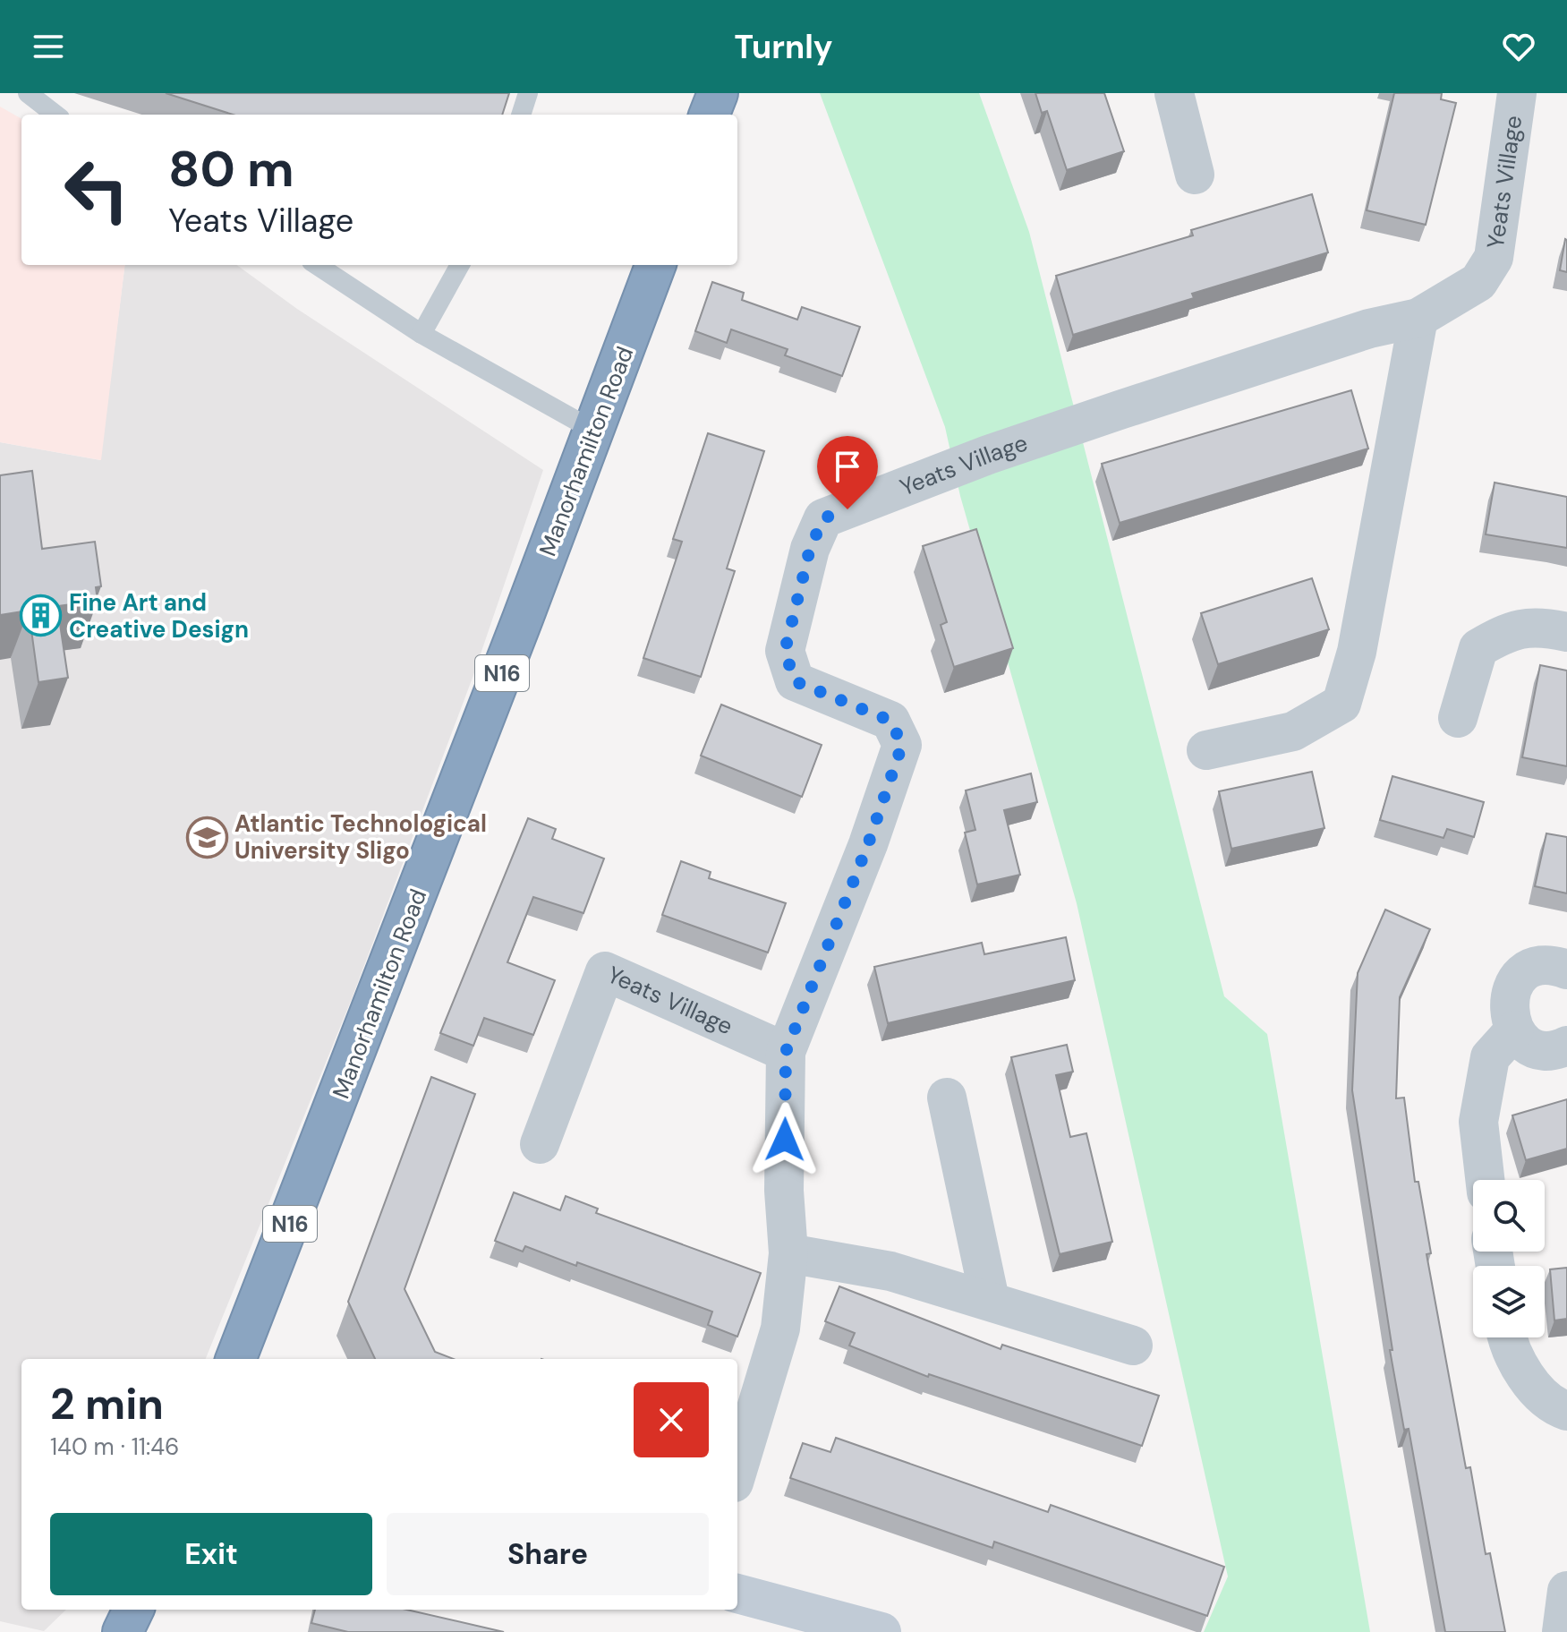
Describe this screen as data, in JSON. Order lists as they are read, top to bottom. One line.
{"streets":{"highway":["Manorhamilton Road","N16"],"street":["Yeats Village"]},"places":{"building":["Fine Art and Creative Design"],"school or university":["Atlantic Technological University Sligo"]},"page":{"header":"Turnly","turn":["80 m","Yeats Village"],"heading":["2 min","140 m · 11:46"],"buttons":["Exit","Share"]}}
